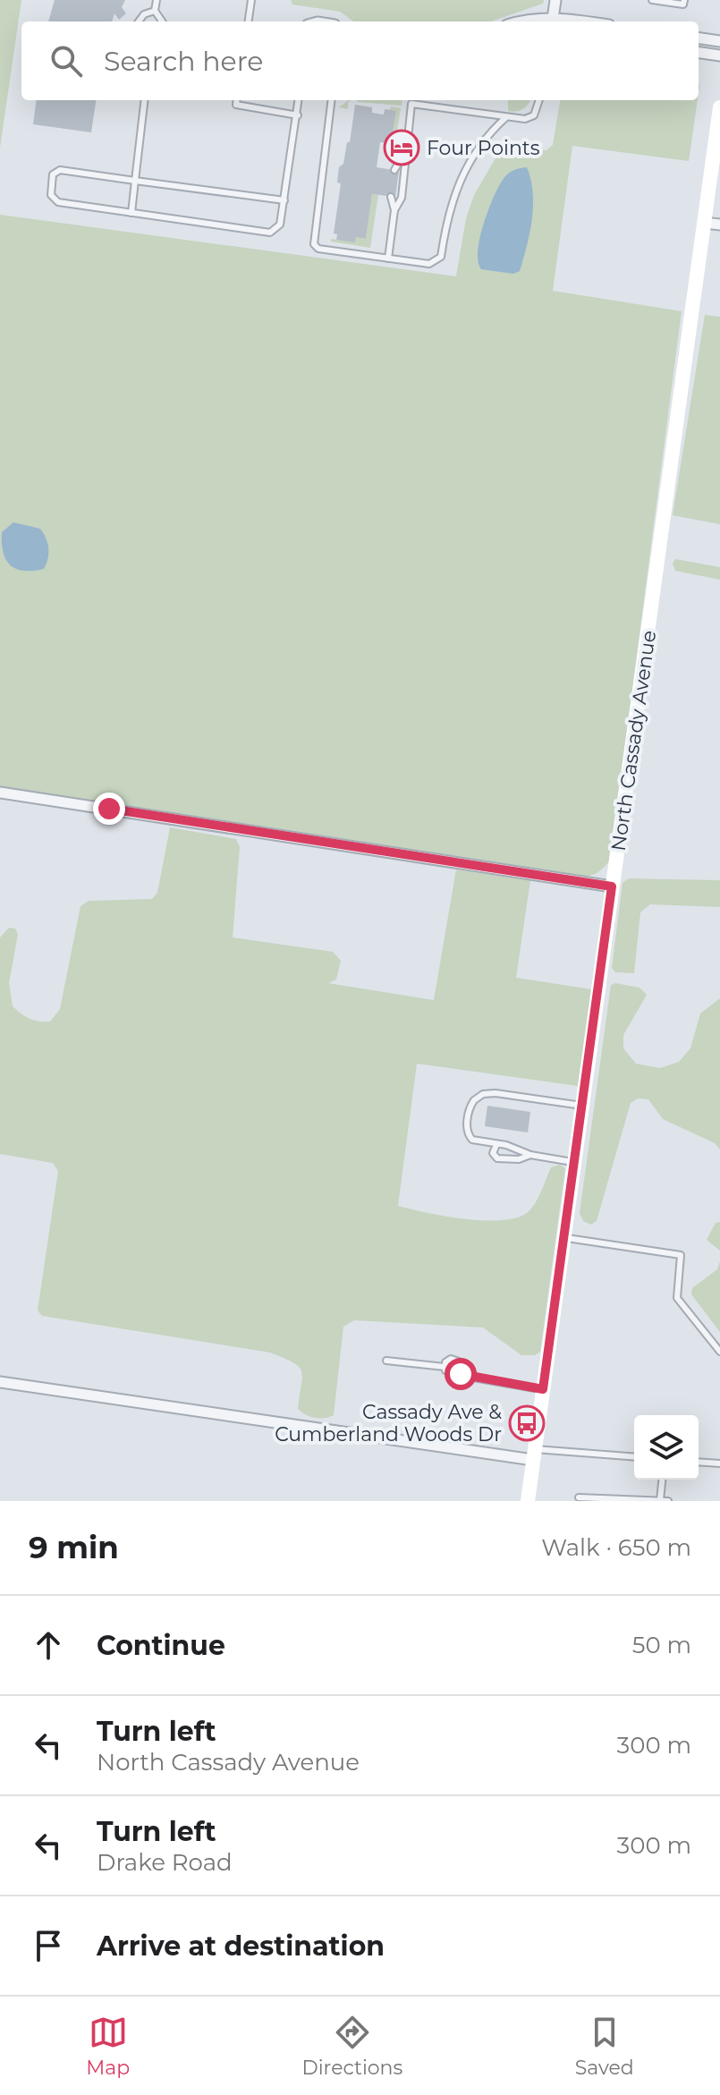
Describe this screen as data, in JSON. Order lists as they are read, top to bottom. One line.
{"streets":{"main road":["North Cassady Avenue"]},"places":{"hotel":["Four Points"],"bus stop":["Cassady Ave & Cumberland Woods Dr"]},"page":{"search":"Search here","heading":["9 min","Walk · 650 m"],"list":[["Continue","50 m"],["Turn left","North Cassady Avenue","300 m"],["Turn left","Drake Road","300 m"],"Arrive at destination"],"nav":["Map","Directions","Saved"]}}
